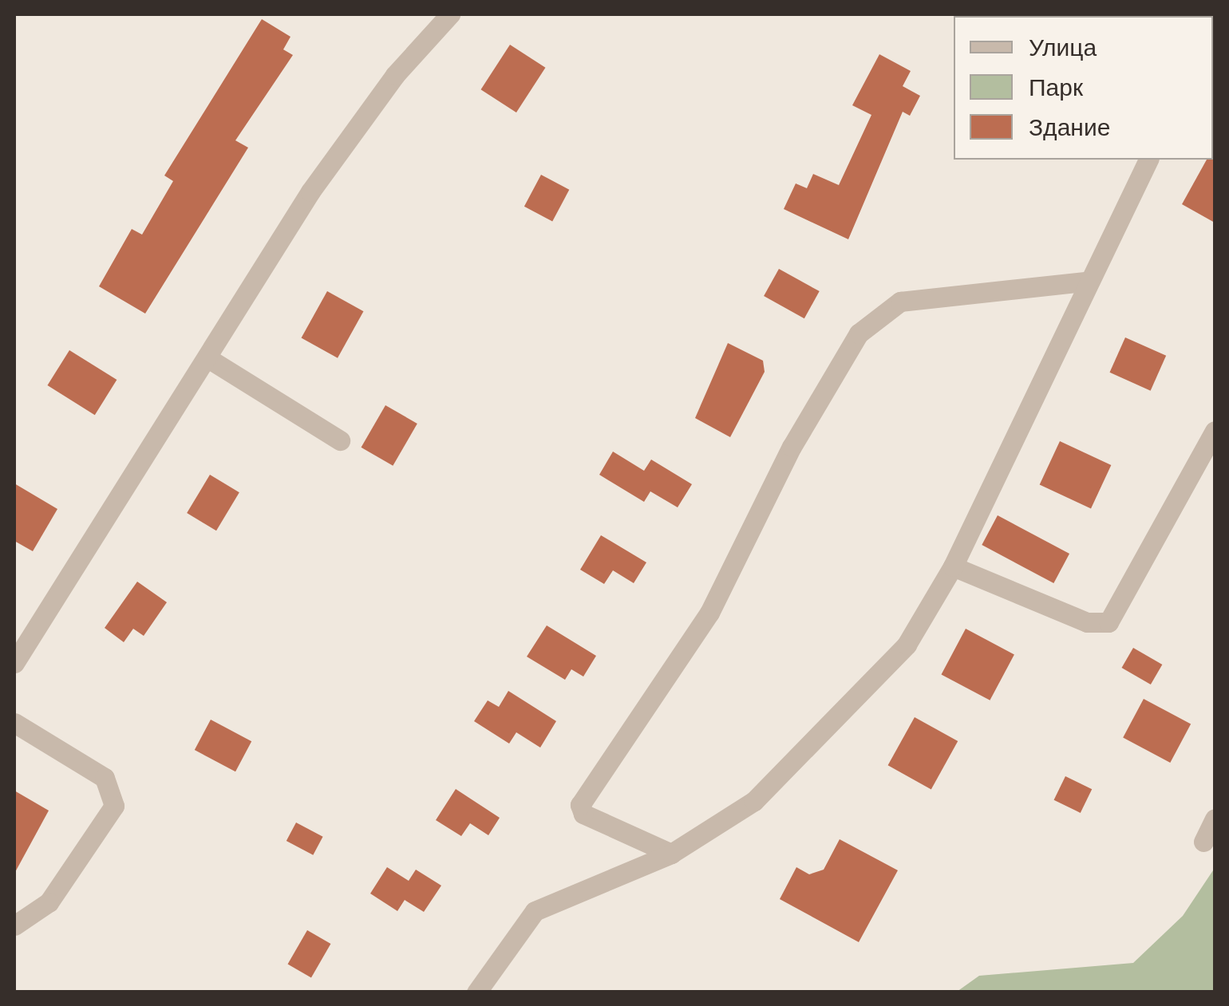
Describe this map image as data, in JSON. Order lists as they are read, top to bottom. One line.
{"legend":["Улица","Парк","Здание"]}
